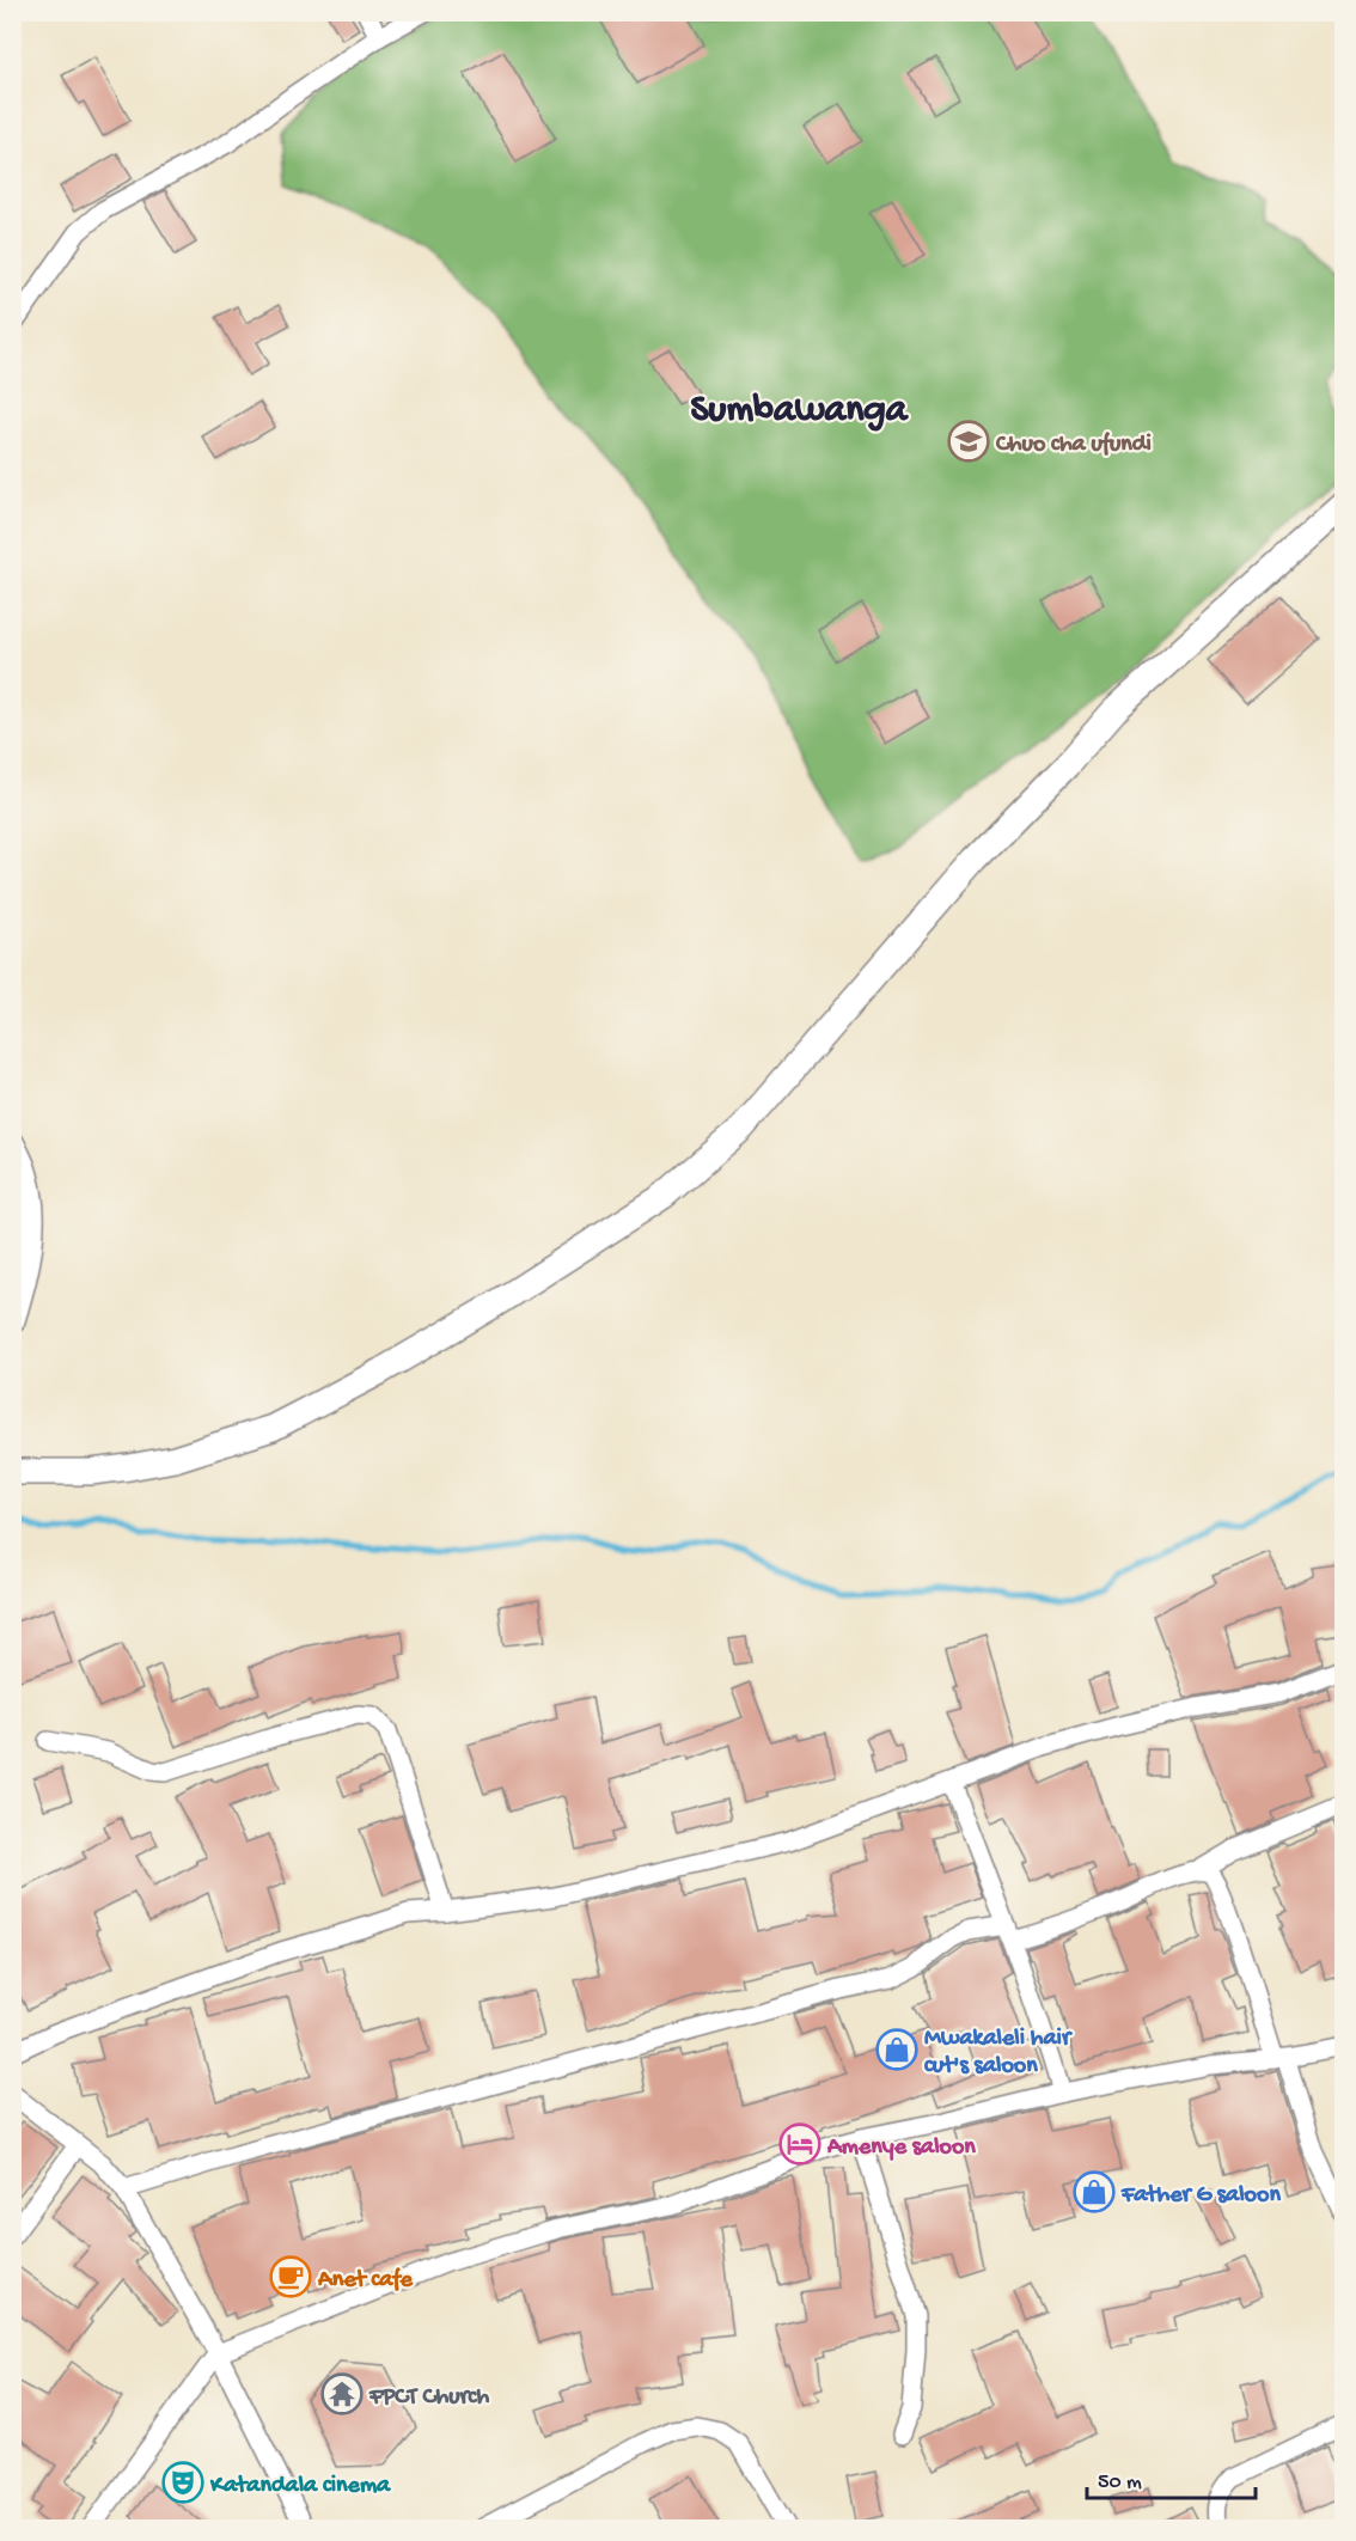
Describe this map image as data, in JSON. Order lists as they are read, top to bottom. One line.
{"districts":["Sumbawanga"],"places":{"school or university":["Chuo cha ufundi"],"shop":["Mwakaleli hair cut's saloon","Father G saloon"],"hotel":["Amenye saloon"],"cafe":["Anet cafe"],"temple":["FPCT Church"],"theatre":["Katandala cinema"]},"scale_bar":"50 m"}
